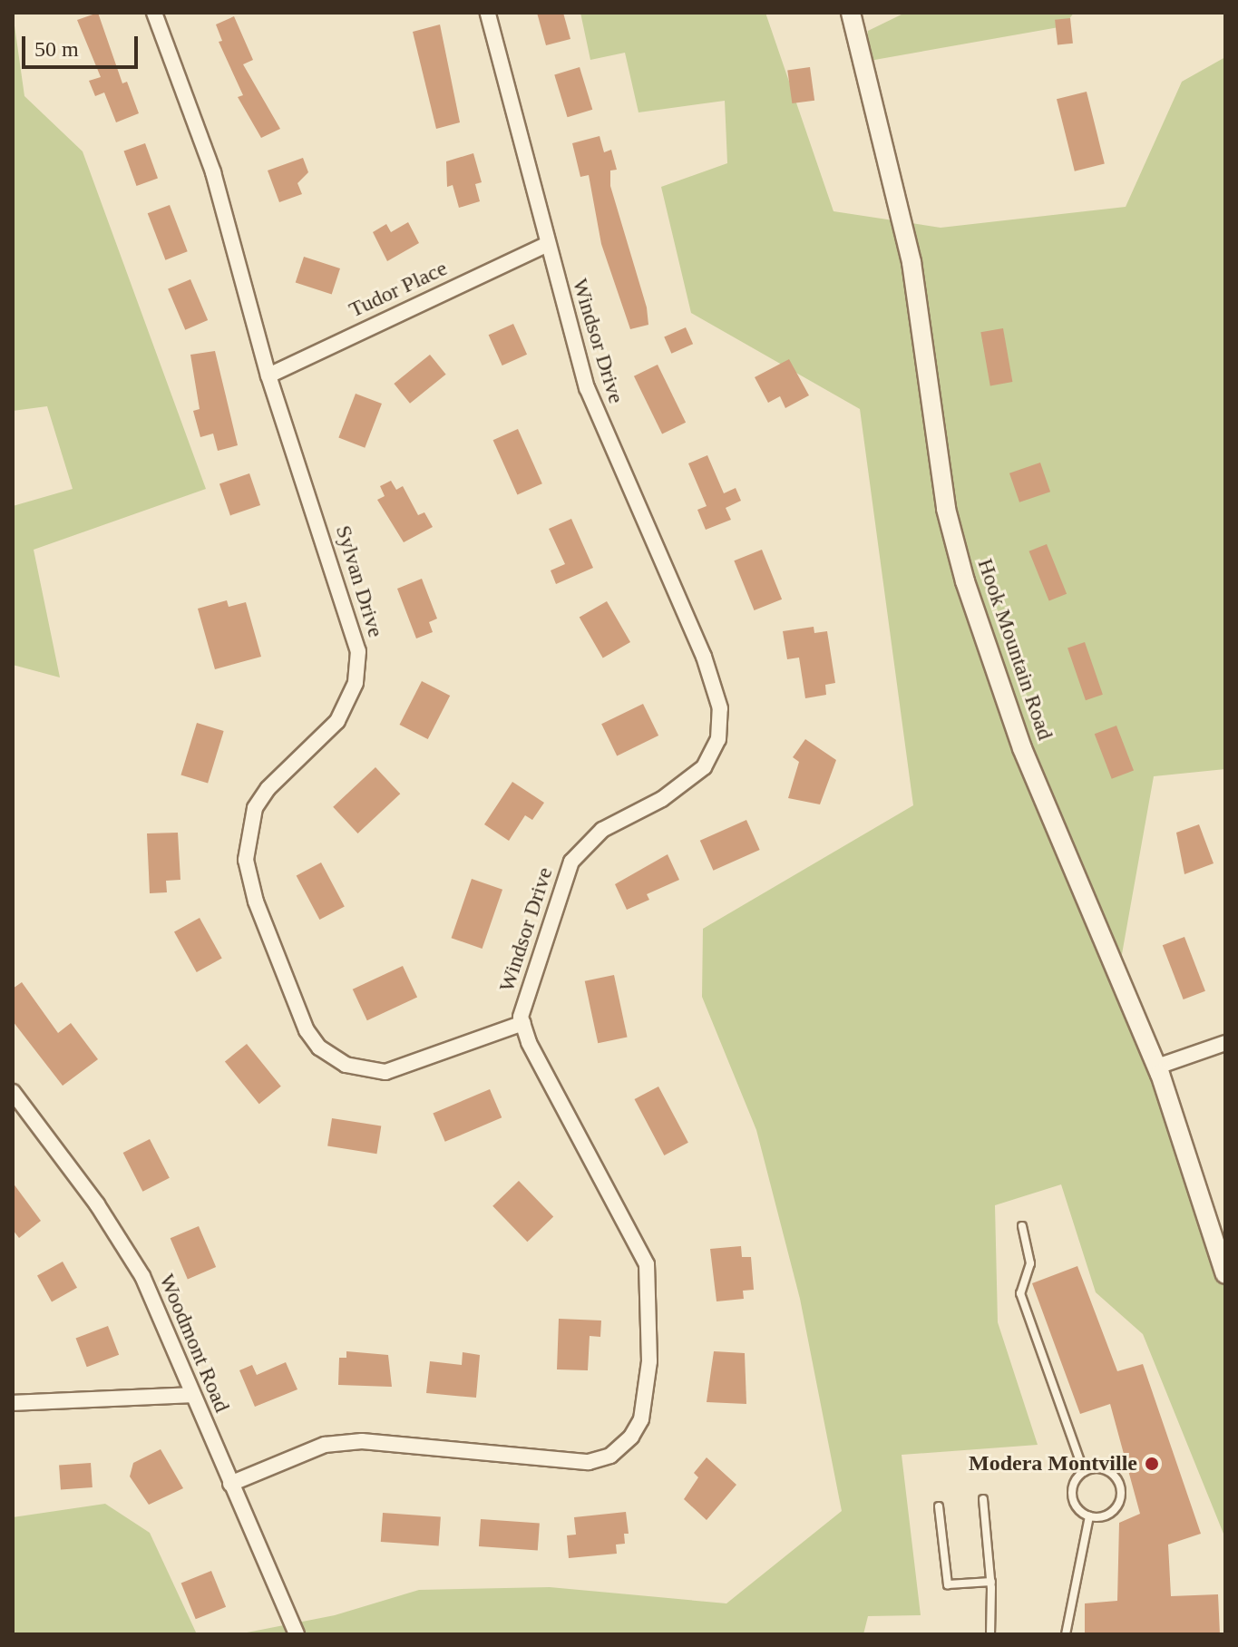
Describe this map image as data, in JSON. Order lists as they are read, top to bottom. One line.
{"streets":{"street":["Tudor Place","Windsor Drive","Sylvan Drive","Hook Mountain Road","Woodmont Road"]},"crossings":[["Tudor Place","Windsor Drive"],["Tudor Place","Sylvan Drive"],["Windsor Drive","Sylvan Drive"],["Windsor Drive","Woodmont Road"]],"places":["Modera Montville"],"scale_bar":"50 m"}
